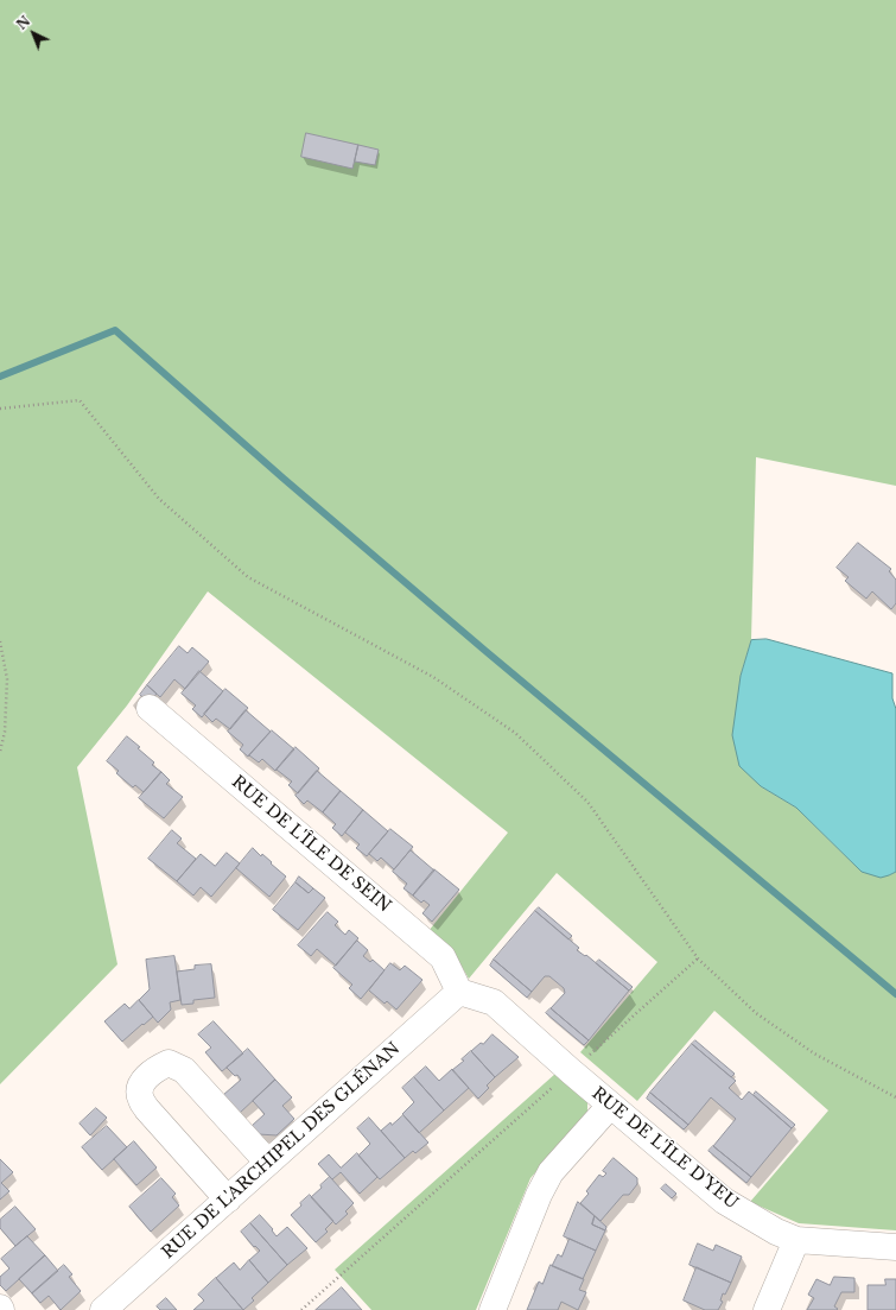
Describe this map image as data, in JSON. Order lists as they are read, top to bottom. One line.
{"streets":{"street":["RUE DE L'ÎLE DE SEIN","RUE DE L'ÎLE D'YEU","RUE DE L'ARCHIPEL DES GLÉNAN"]},"crossings":[["RUE DE L'ÎLE DE SEIN","RUE DE L'ÎLE D'YEU"],["RUE DE L'ÎLE DE SEIN","RUE DE L'ARCHIPEL DES GLÉNAN"],["RUE DE L'ÎLE D'YEU","RUE DE L'ARCHIPEL DES GLÉNAN"]],"north":"top left"}
